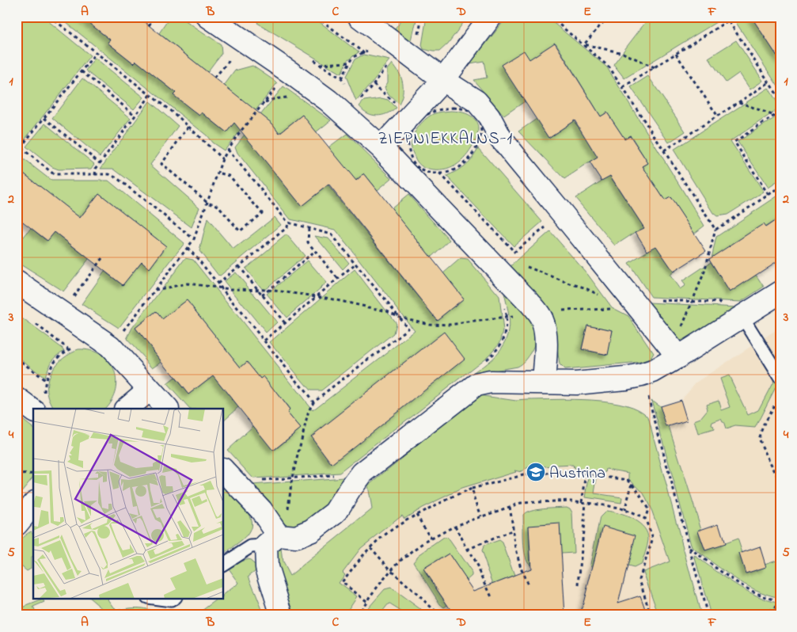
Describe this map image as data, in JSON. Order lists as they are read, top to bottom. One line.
{"districts":["ZIEPNIEKKALNS-1"],"places":{"school or university":["Austriņa"]},"grid":{"columns":["A","B","C","D","E","F"],"rows":["1","2","3","4","5"]}}
